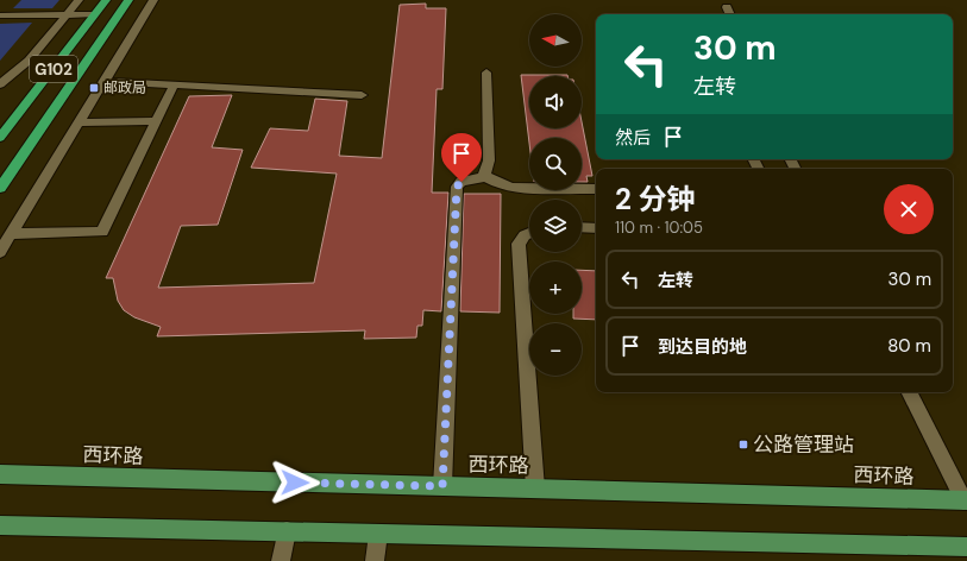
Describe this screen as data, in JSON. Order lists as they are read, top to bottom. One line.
{"streets":{"highway":["G102"],"main road":["西环路"]},"places":{"transit":["邮政局","公路管理站"]},"north":"left","page":{"map_buttons":["+","−"],"turn":["30 m","左转"],"then":"然后","heading":["2 分钟","110 m · 10:05"],"list":[{"name":"左转","value":"30 m"},{"name":"到达目的地","value":"80 m"}]}}
